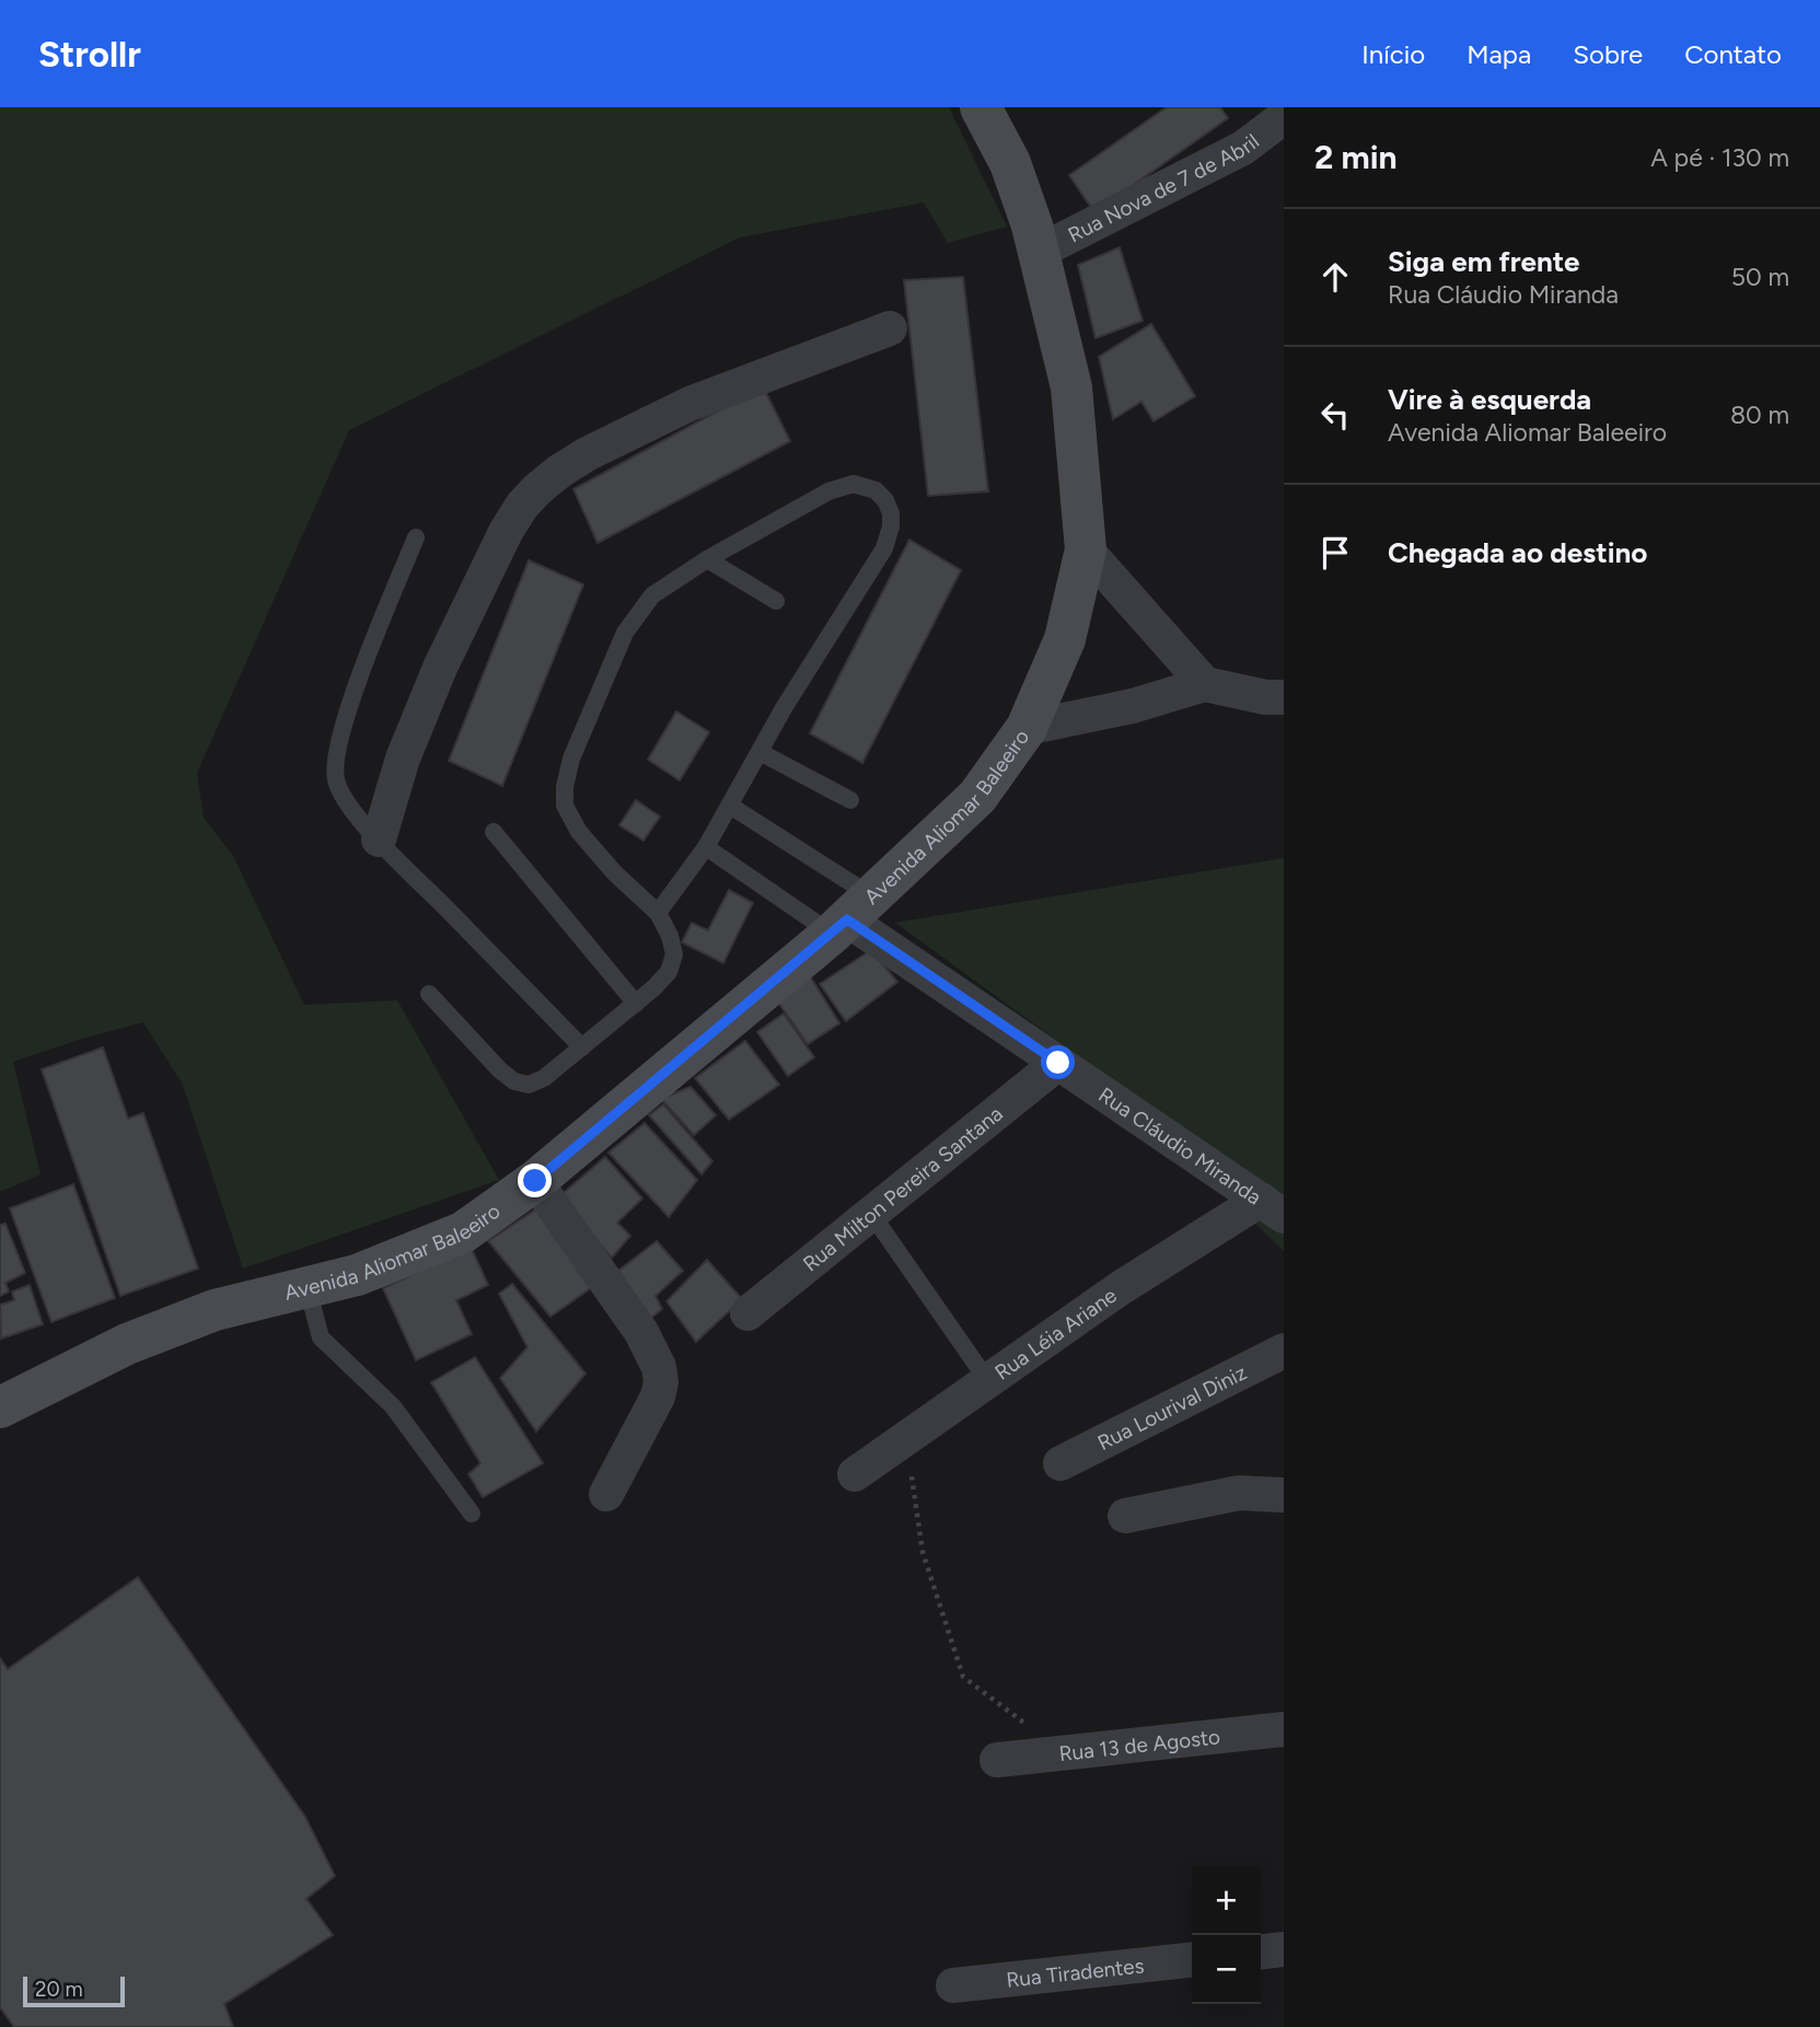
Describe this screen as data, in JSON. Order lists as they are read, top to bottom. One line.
{"streets":{"main road":["Avenida Aliomar Baleeiro"],"street":["Rua Nova de 7 de Abril","Rua Cláudio Miranda","Rua Milton Pereira Santana","Rua Léia Ariane","Rua Lourival Diniz","Rua 13 de Agosto","Rua Tiradentes"]},"crossings":[["Rua Nova de 7 de Abril","Avenida Aliomar Baleeiro"],["Avenida Aliomar Baleeiro","Rua Cláudio Miranda"],["Rua Cláudio Miranda","Rua Milton Pereira Santana"],["Rua Cláudio Miranda","Rua Léia Ariane"]],"scale_bar":"20 m","page":{"header":"Strollr","nav":["Início","Mapa","Sobre","Contato"],"heading":["2 min","A pé · 130 m"],"list":[["Siga em frente","Rua Cláudio Miranda","50 m"],["Vire à esquerda","Avenida Aliomar Baleeiro","80 m"],"Chegada ao destino"],"map_buttons":["+","−"],"scale":"20 m"}}
